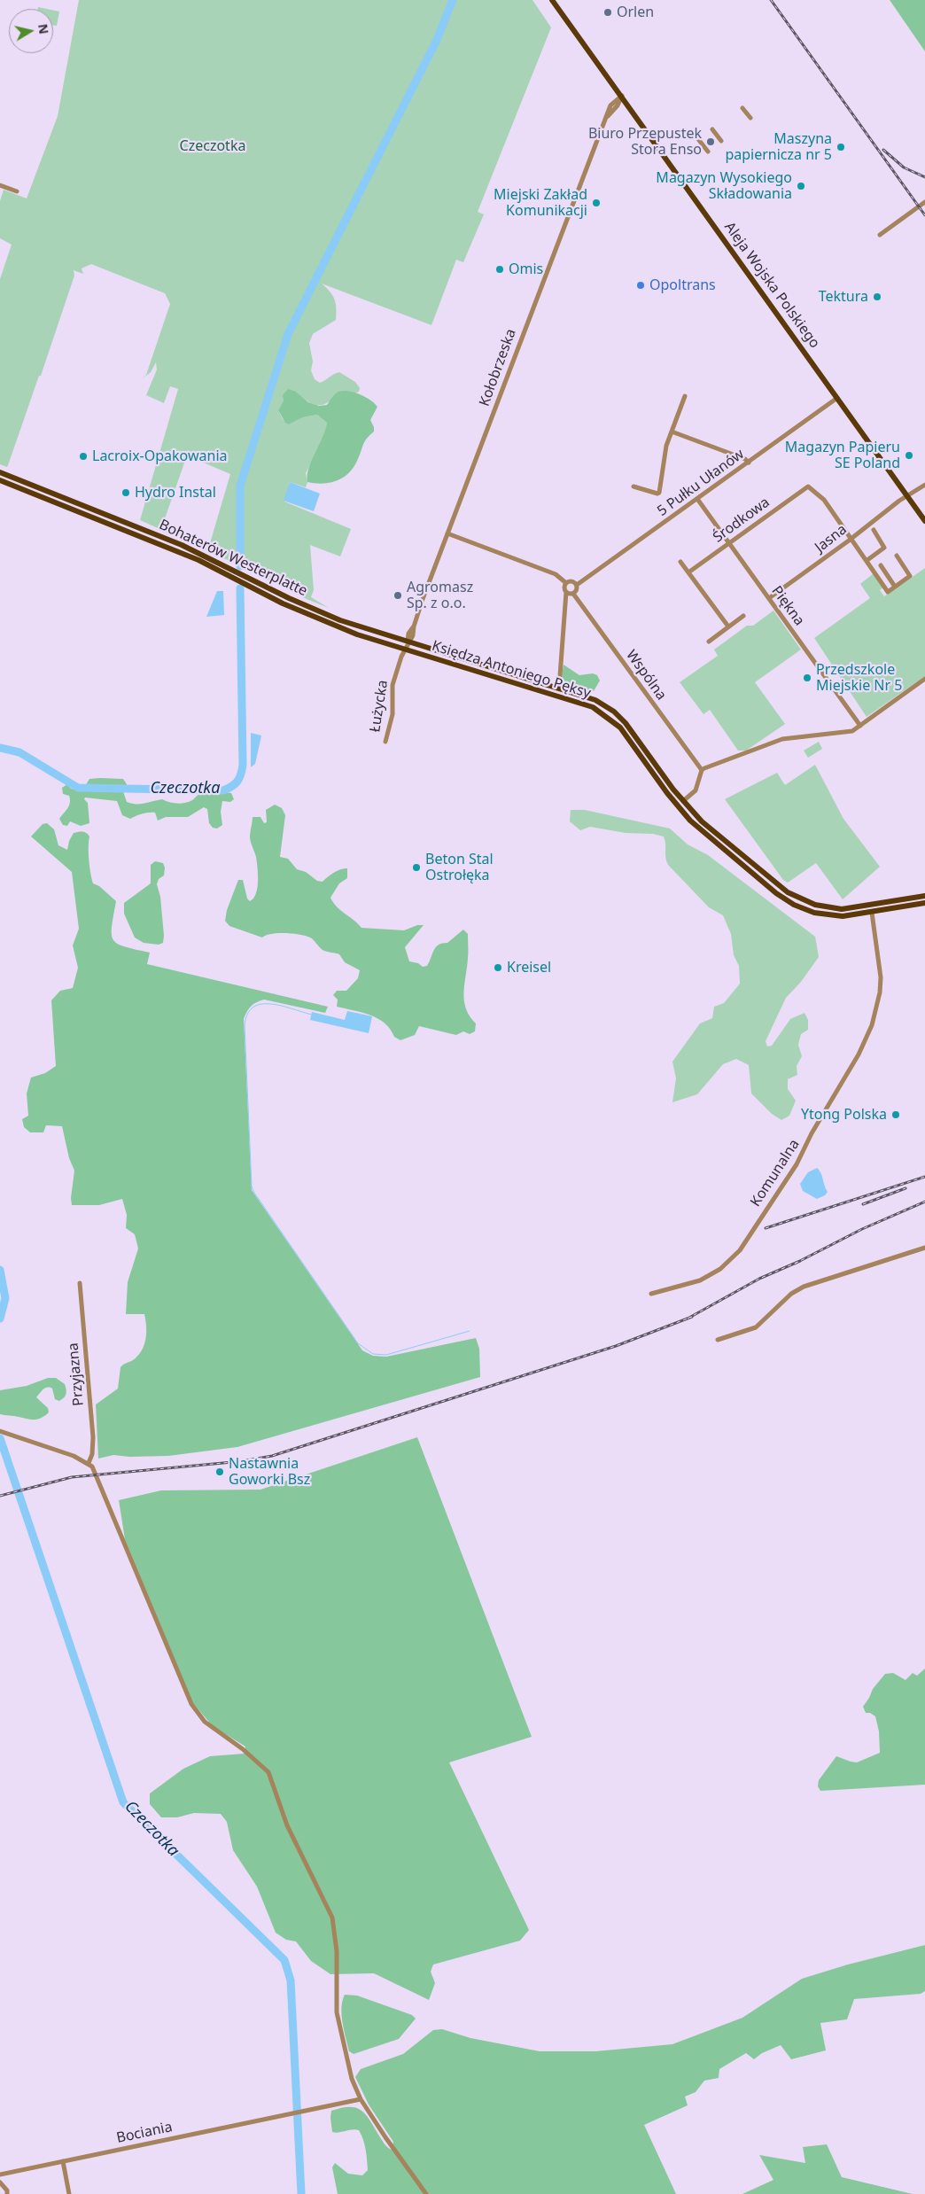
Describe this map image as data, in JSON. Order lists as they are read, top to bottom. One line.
{"streets":{"main road":["Aleja Wojska Polskiego","Bohaterów Westerplatte","Księdza Antoniego Pęksy"],"street":["Kołobrzeska","5 Pułku Ułanów","Środkowa","Jasna","Piękna","Wspólna","Łużycka","Komunalna","Przyjazna","Bociania"]},"crossings":[["Aleja Wojska Polskiego","Kołobrzeska"],["Aleja Wojska Polskiego","5 Pułku Ułanów"],["Aleja Wojska Polskiego","Jasna"],["Kołobrzeska","Bohaterów Westerplatte"],["Kołobrzeska","Księdza Antoniego Pęksy"],["Kołobrzeska","Łużycka"],["5 Pułku Ułanów","Piękna"],["5 Pułku Ułanów","Wspólna"],["Środkowa","Jasna"],["Środkowa","Piękna"],["Jasna","Piękna"],["Bohaterów Westerplatte","Księdza Antoniego Pęksy"],["Bohaterów Westerplatte","Łużycka"],["Księdza Antoniego Pęksy","Łużycka"],["Księdza Antoniego Pęksy","Komunalna"]],"water":["Czeczotka"],"parks":["Czeczotka"],"places":["Orlen","Biuro Przepustek Stora Enso","Maszyna papiernicza nr 5","Magazyn Wysokiego Składowania","Miejski Zakład Komunikacji","Omis","Opoltrans","Tektura","Magazyn Papieru SE Poland","Lacroix-Opakowania","Hydro Instal","Agromasz Sp. z o.o.","Przedszkole Miejskie Nr 5","Beton Stal Ostrołęka","Kreisel","Ytong Polska","Nastawnia Goworki Bsz"],"north":"right"}
